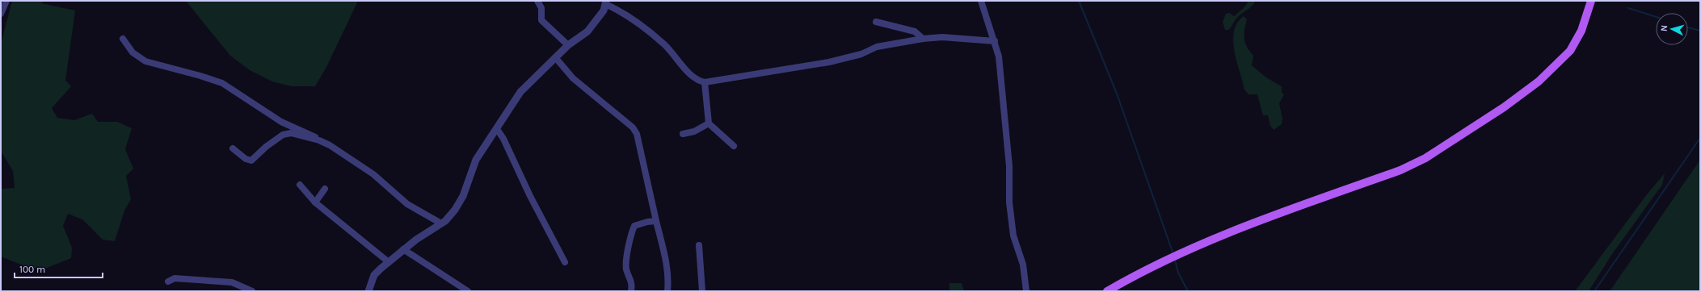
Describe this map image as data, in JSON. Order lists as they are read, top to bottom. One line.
{"scale_bar":"100 m","north":"left"}
